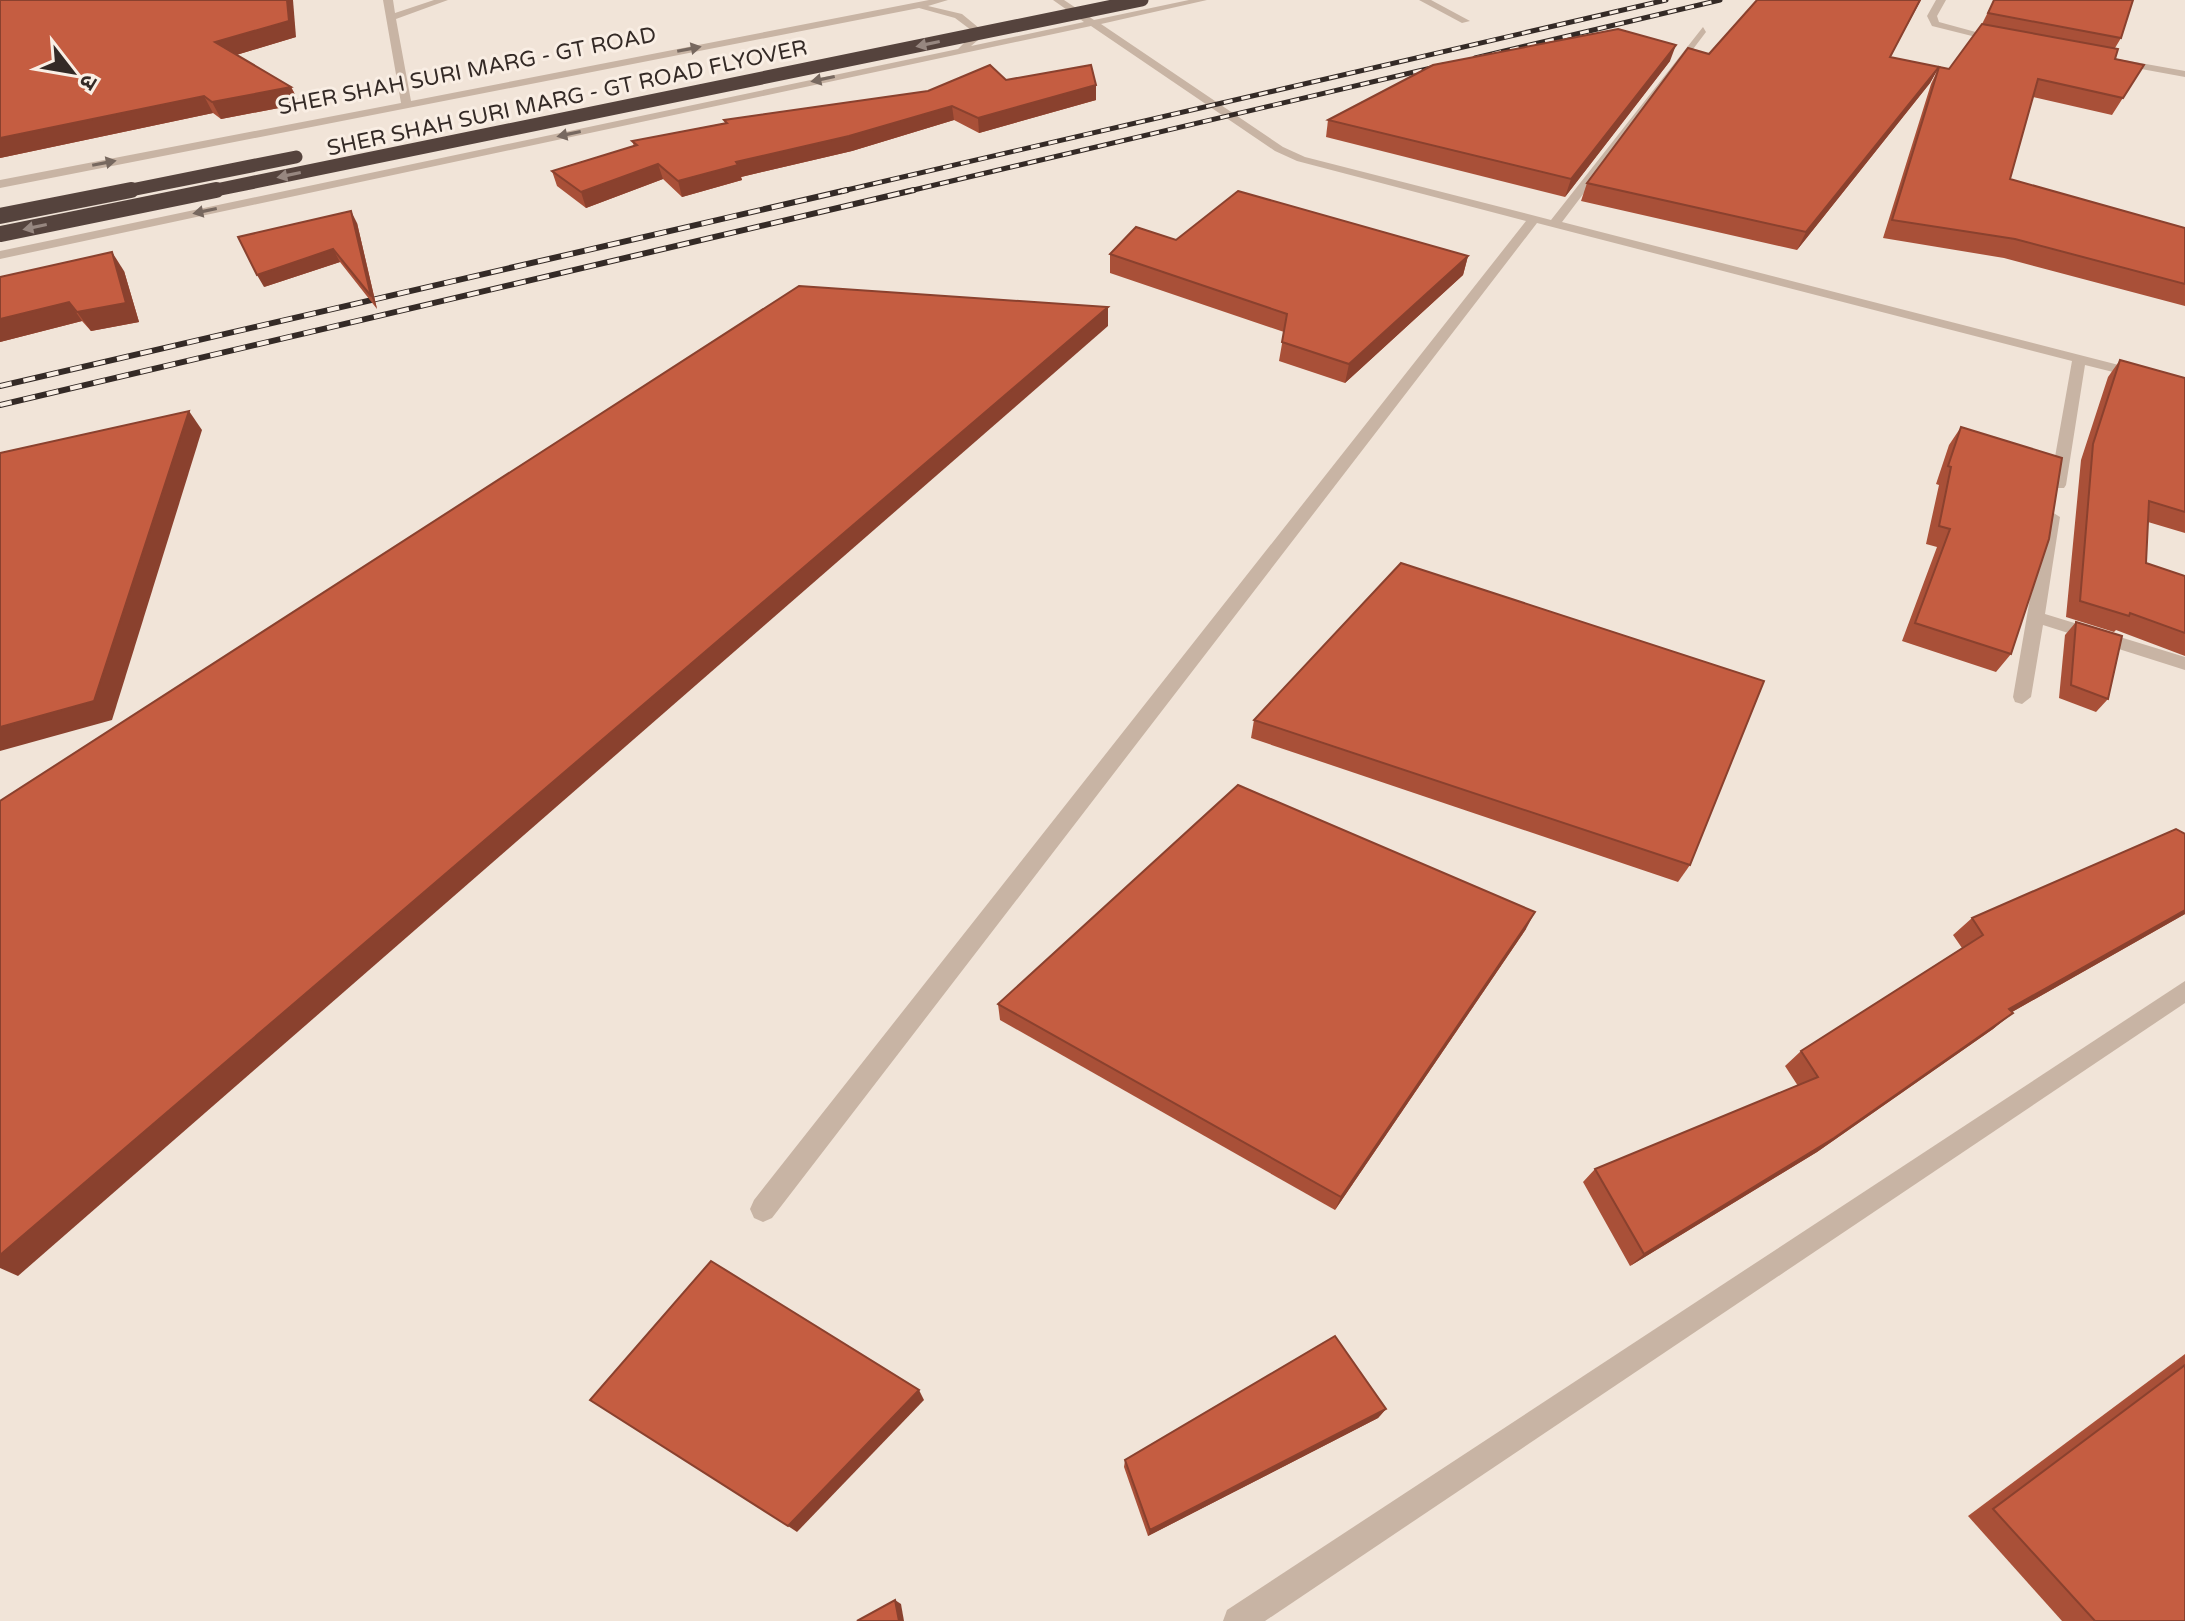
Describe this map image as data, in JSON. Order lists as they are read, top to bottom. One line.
{"streets":{"highway":["SHER SHAH SURI MARG - GT ROAD FLYOVER"],"street":["SHER SHAH SURI MARG - GT ROAD"]},"north":"bottom right"}
